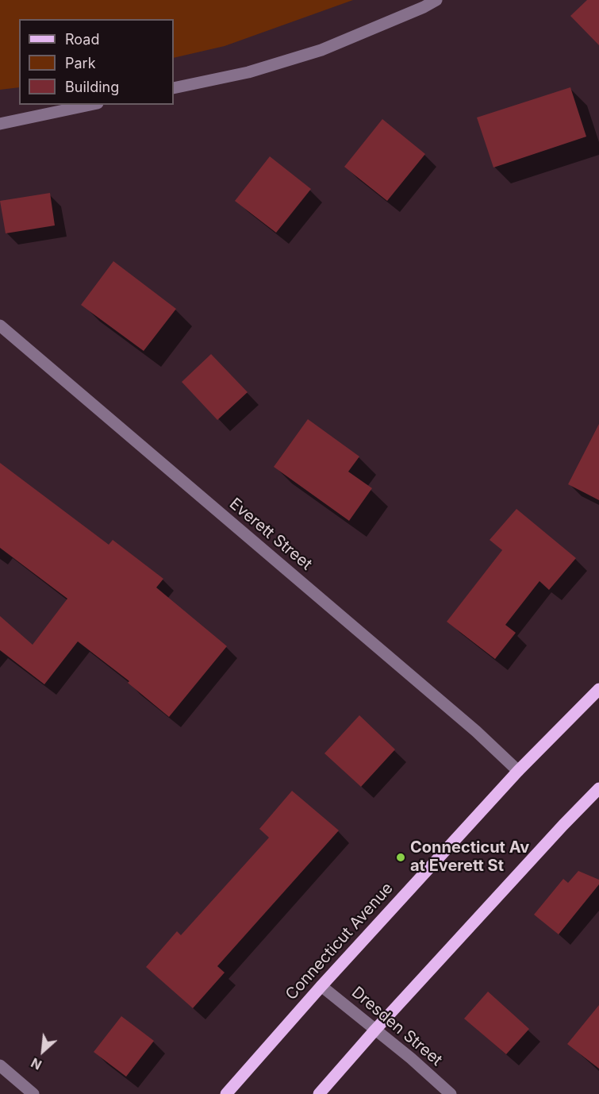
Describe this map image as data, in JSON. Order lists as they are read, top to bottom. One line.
{"streets":{"main road":["Connecticut Avenue"],"street":["Everett Street","Dresden Street"]},"crossings":[["Everett Street","Connecticut Avenue"],["Connecticut Avenue","Dresden Street"]],"places":["Connecticut Av at Everett St"],"legend":["Road","Park","Building"],"north":"bottom left"}
